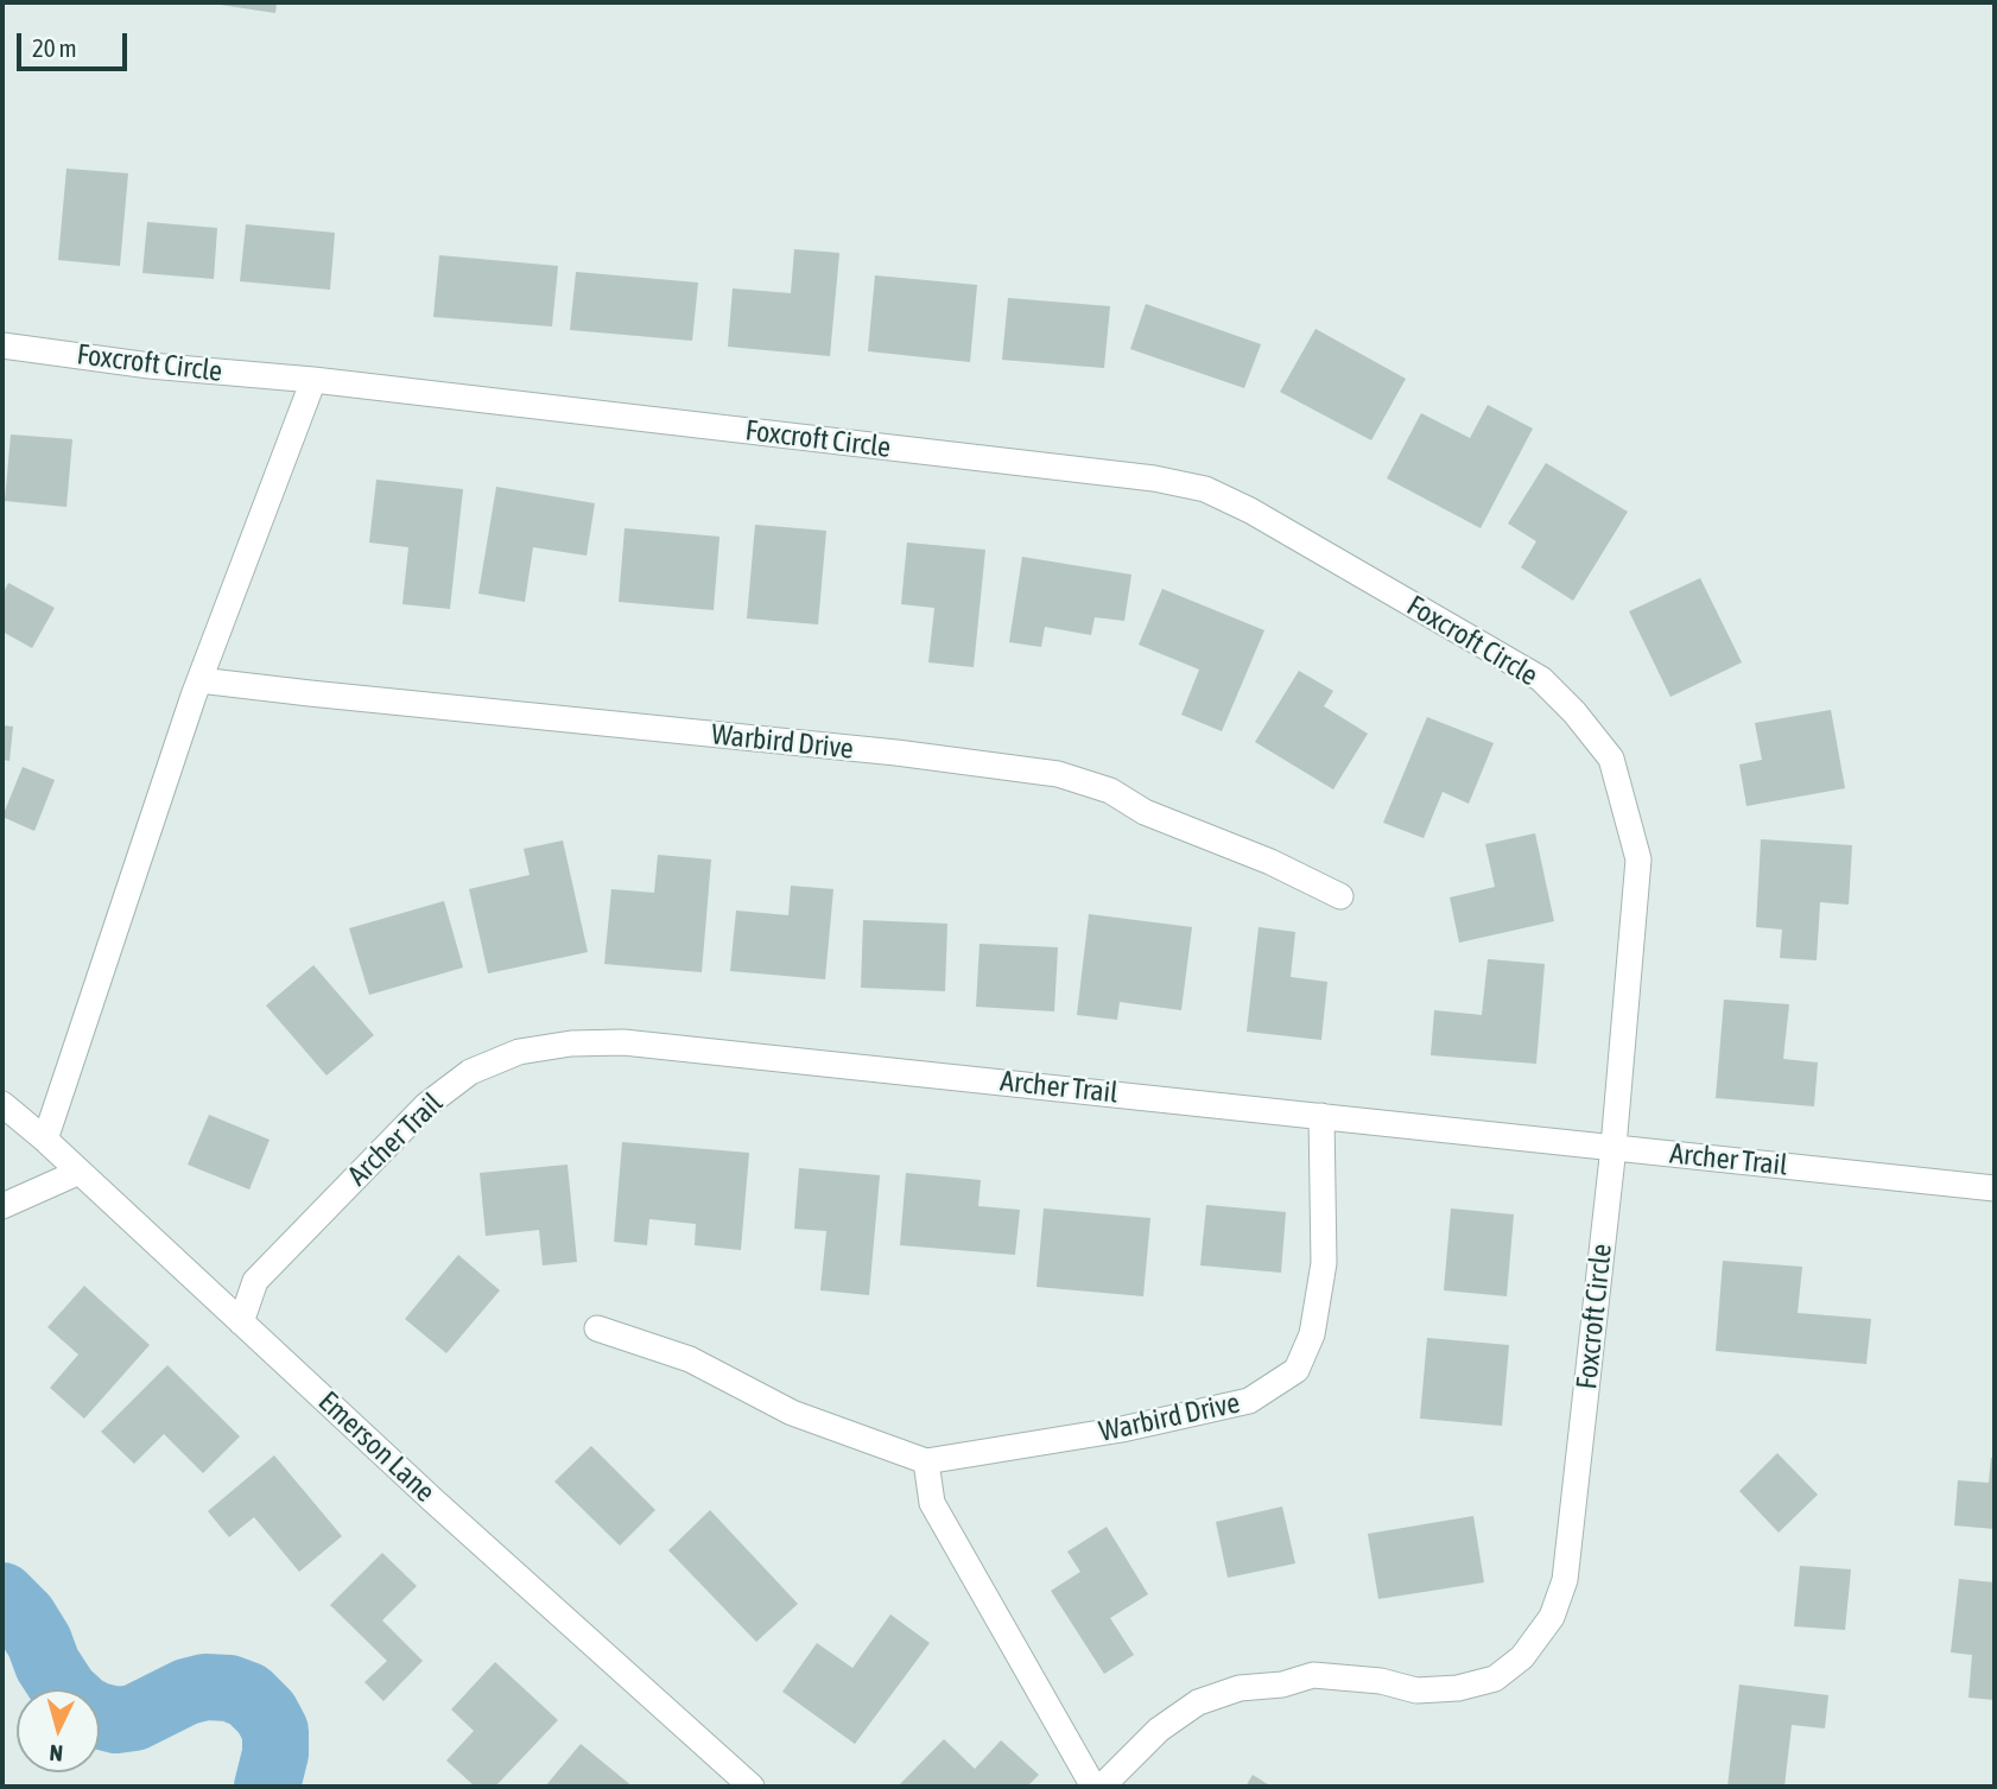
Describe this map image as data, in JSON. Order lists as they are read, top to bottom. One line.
{"streets":{"street":["Foxcroft Circle","Warbird Drive","Archer Trail","Emerson Lane"]},"crossings":[["Foxcroft Circle","Archer Trail"],["Warbird Drive","Archer Trail"],["Archer Trail","Emerson Lane"]],"scale_bar":"20 m","north":"bottom"}
